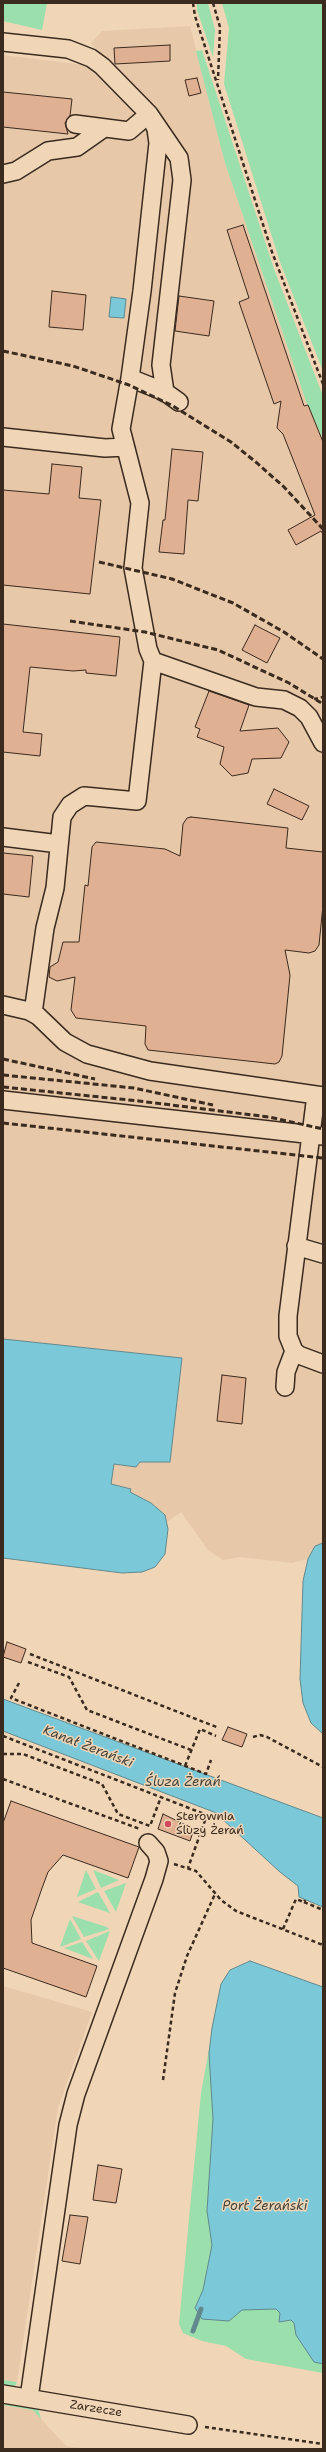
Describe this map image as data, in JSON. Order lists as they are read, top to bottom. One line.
{"streets":{"street":["Zarzecze"]},"water":["Kanał Żerański","Śluza Żerań","Port Żerański"],"places":["Sterownia Śluzy Żerań"]}
